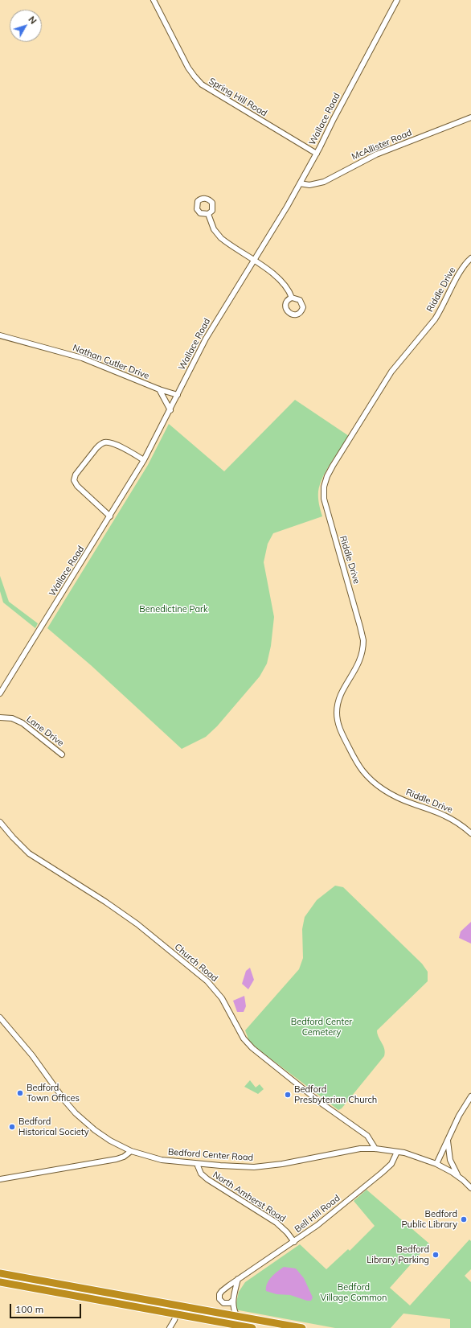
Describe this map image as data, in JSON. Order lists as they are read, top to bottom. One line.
{"streets":{"street":["Spring Hill Road","Wallace Road","McAllister Road","Riddle Drive","Nathan Cutler Drive","Lane Drive","Church Road","Bedford Center Road","North Amherst Road","Bell Hill Road"]},"crossings":[["Spring Hill Road","Wallace Road"],["Wallace Road","McAllister Road"],["Wallace Road","Nathan Cutler Drive"],["Church Road","Bedford Center Road"],["Bedford Center Road","North Amherst Road"],["Bedford Center Road","Bell Hill Road"],["North Amherst Road","Bell Hill Road"]],"parks":["Benedictine Park","Bedford Center Cemetery","Bedford Village Common"],"places":["Bedford Town Offices","Bedford Presbyterian Church","Bedford Historical Society","Bedford Public Library","Bedford Library Parking"],"scale_bar":"100 m","north":"top right"}
